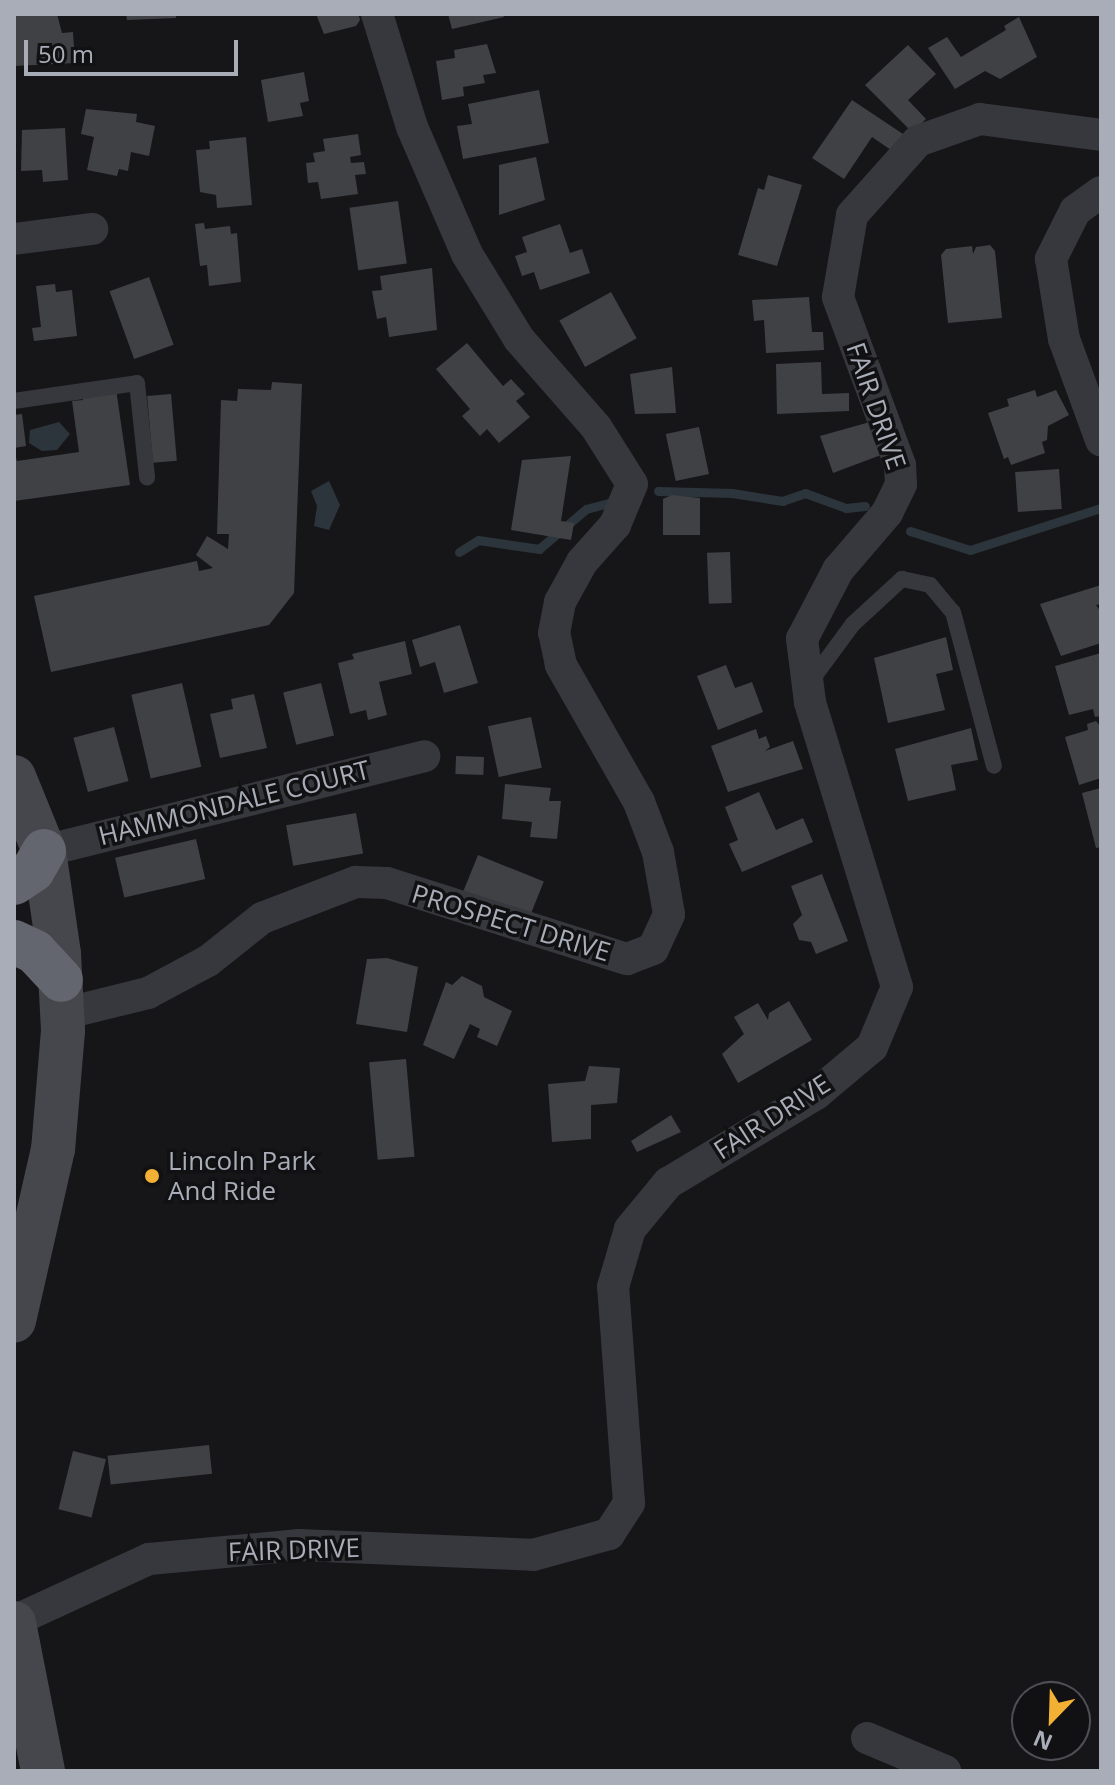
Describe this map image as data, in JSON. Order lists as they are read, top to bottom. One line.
{"streets":{"street":["FAIR DRIVE","HAMMONDALE COURT","PROSPECT DRIVE"]},"places":["Lincoln Park And Ride"],"scale_bar":"50 m","north":"bottom left"}
